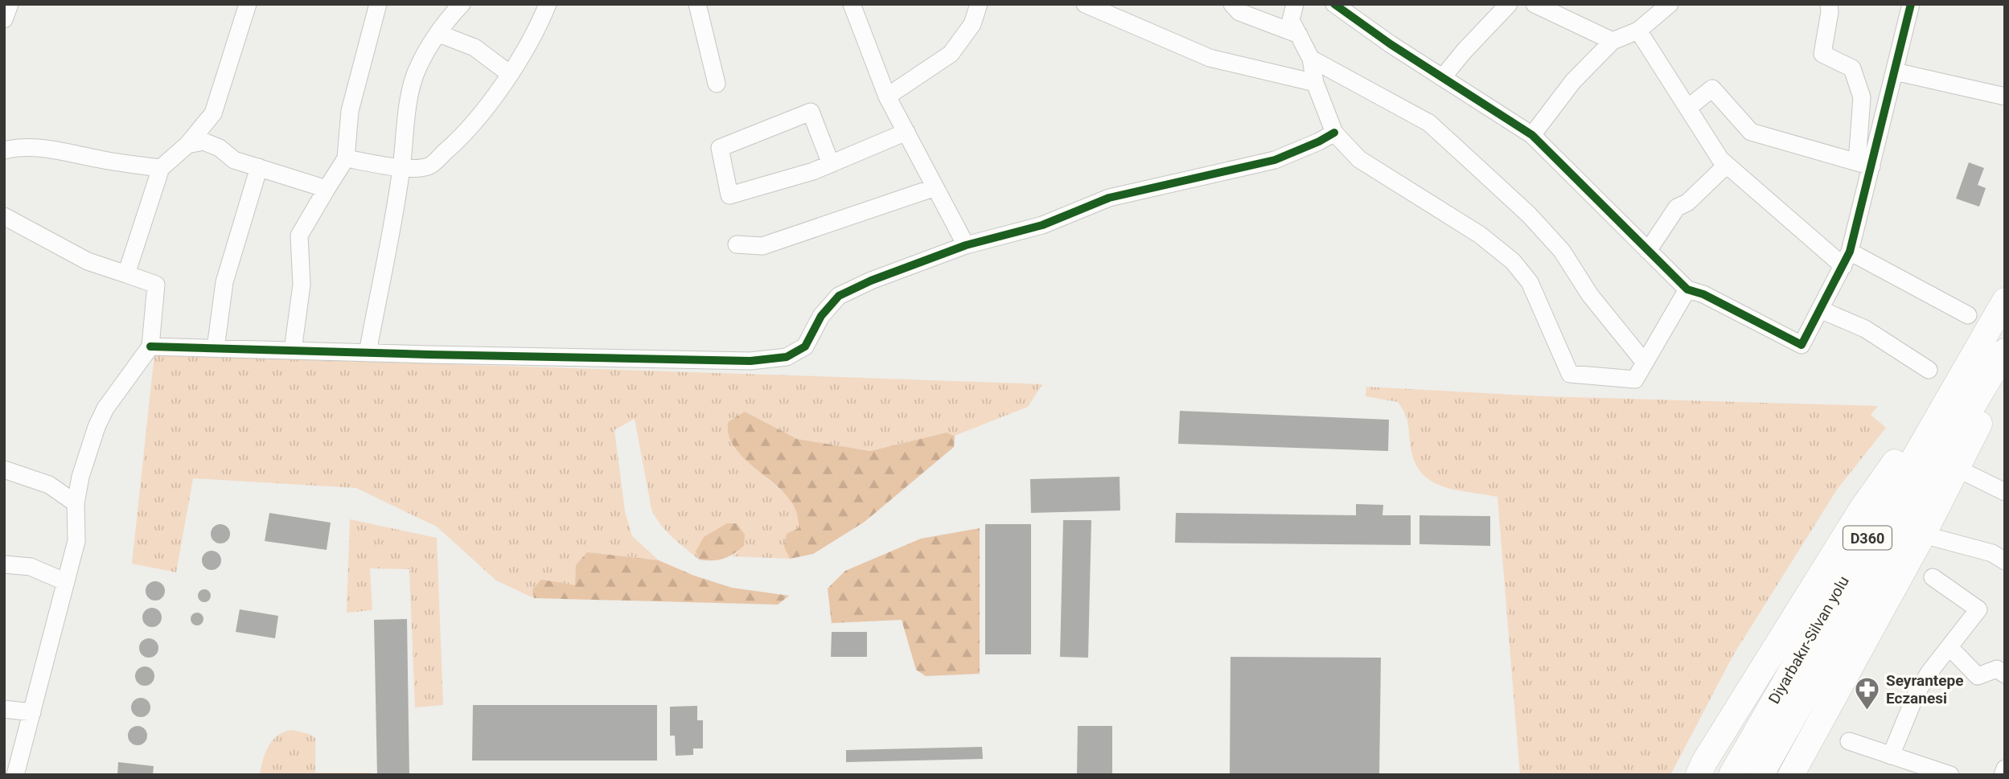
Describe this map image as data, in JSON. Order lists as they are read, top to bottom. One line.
{"streets":{"highway":["D360","Diyarbakır-Silvan yolu"]},"places":{"pharmacy":["Seyrantepe Eczanesi"]}}
